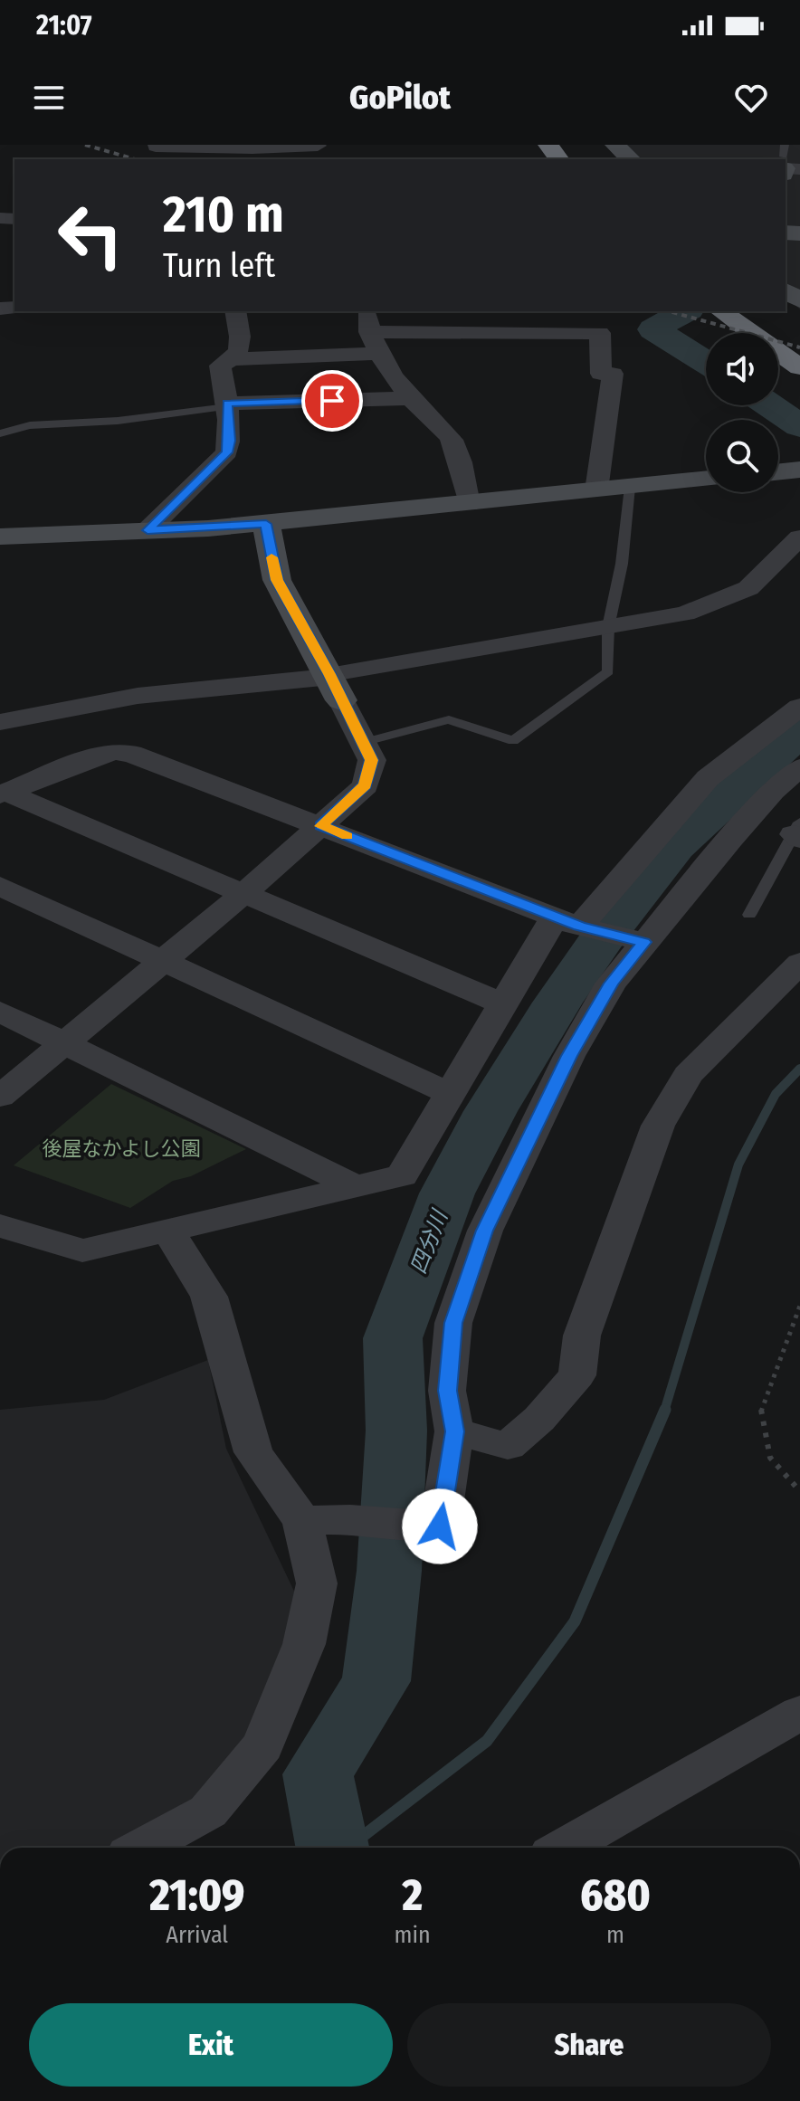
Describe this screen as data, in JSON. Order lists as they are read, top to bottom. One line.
{"water":["四分川"],"parks":["後屋なかよし公園"],"page":{"status":"21:07","header":"GoPilot","turn":["210 m","Turn left"],"eta":["21:09","Arrival","2","min","680","m"],"buttons":["Exit","Share"]}}
